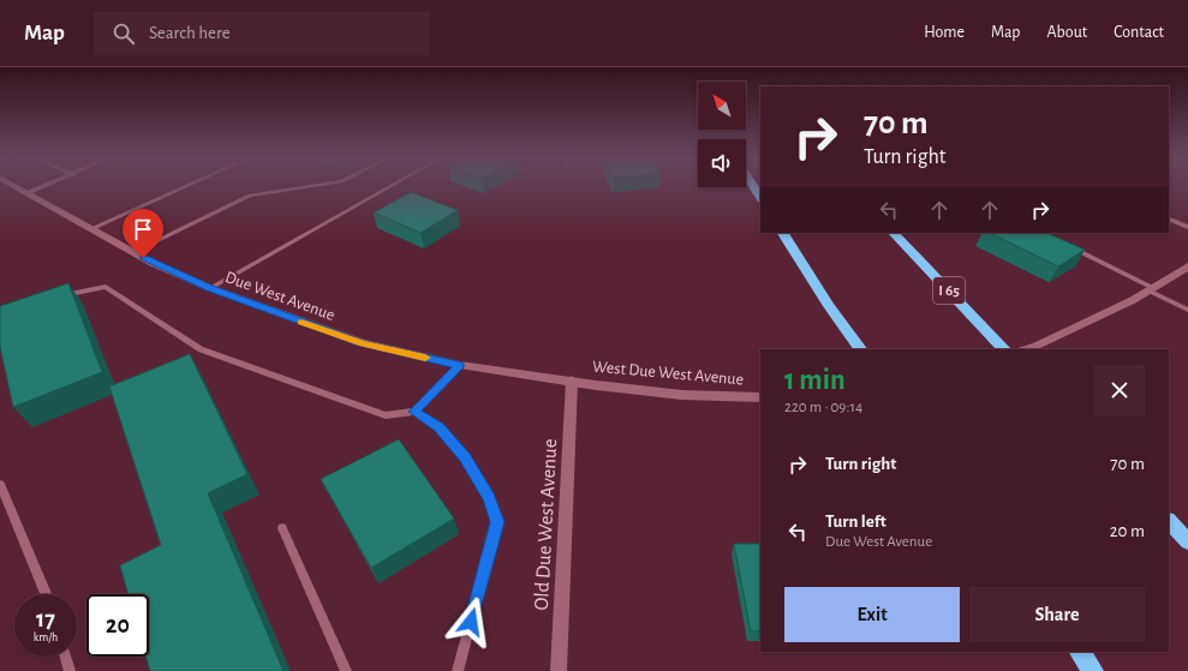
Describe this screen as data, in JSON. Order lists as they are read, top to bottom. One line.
{"streets":{"highway":["I 65"],"main road":["Due West Avenue","West Due West Avenue","Old Due West Avenue"]},"crossings":[["Due West Avenue","West Due West Avenue"],["Due West Avenue","Old Due West Avenue"],["West Due West Avenue","Old Due West Avenue"]],"north":"top left","page":{"header":"Map","search":"Search here","nav":["Home","Map","About","Contact"],"turn":["70 m","Turn right"],"heading":["1 min","220 m · 09:14"],"list":[{"name":"Turn right","value":"70 m"},{"name":"Turn left","note":"Due West Avenue","value":"20 m"}],"buttons":["Exit","Share"],"speed":"17 km/h","limit":"20"}}
